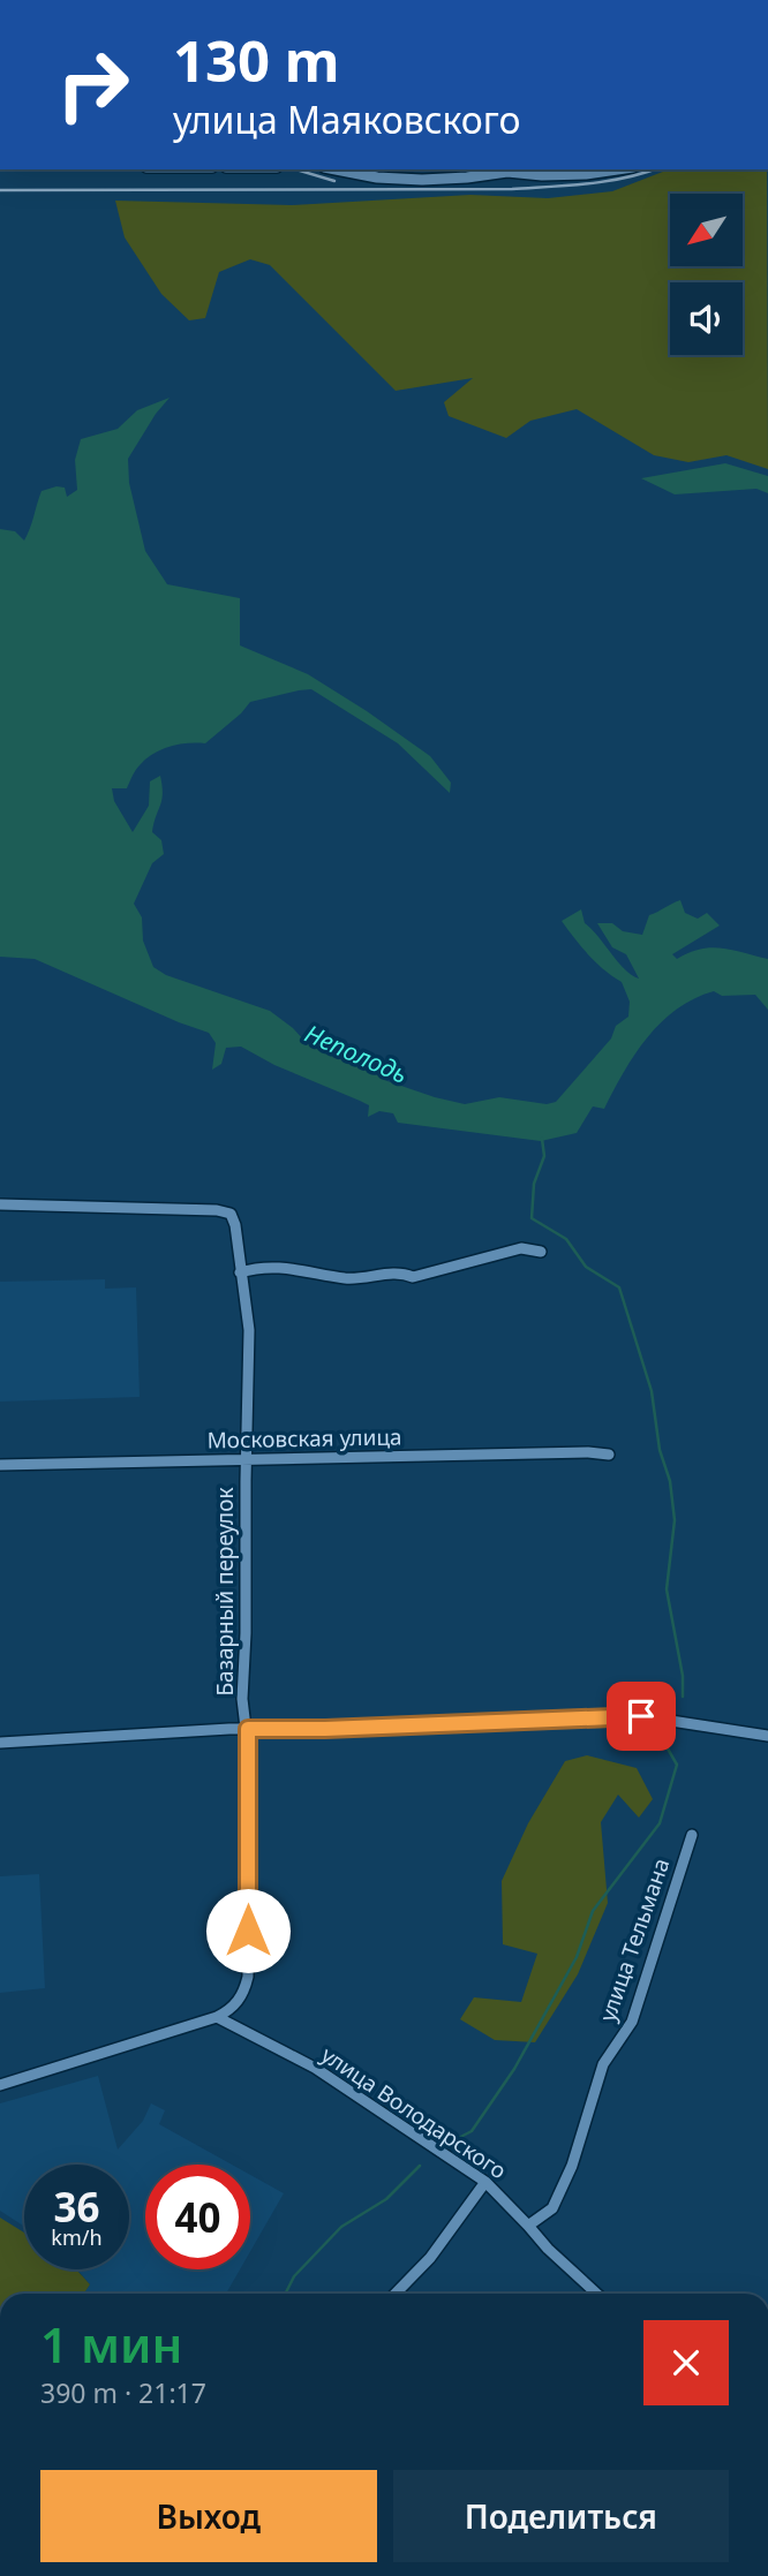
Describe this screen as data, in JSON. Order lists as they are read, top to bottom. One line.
{"streets":{"street":["Московская улица","Базарный переулок","улица Тельмана","улица Володарского"]},"crossings":[["Московская улица","Базарный переулок"],["улица Тельмана","улица Володарского"]],"water":["Неполодь"],"north":"bottom left","page":{"turn":["130 m","улица Маяковского"],"speed":"36 km/h","limit":"40","heading":["1 мин","390 m · 21:17"],"buttons":["Выход","Поделиться"]}}
